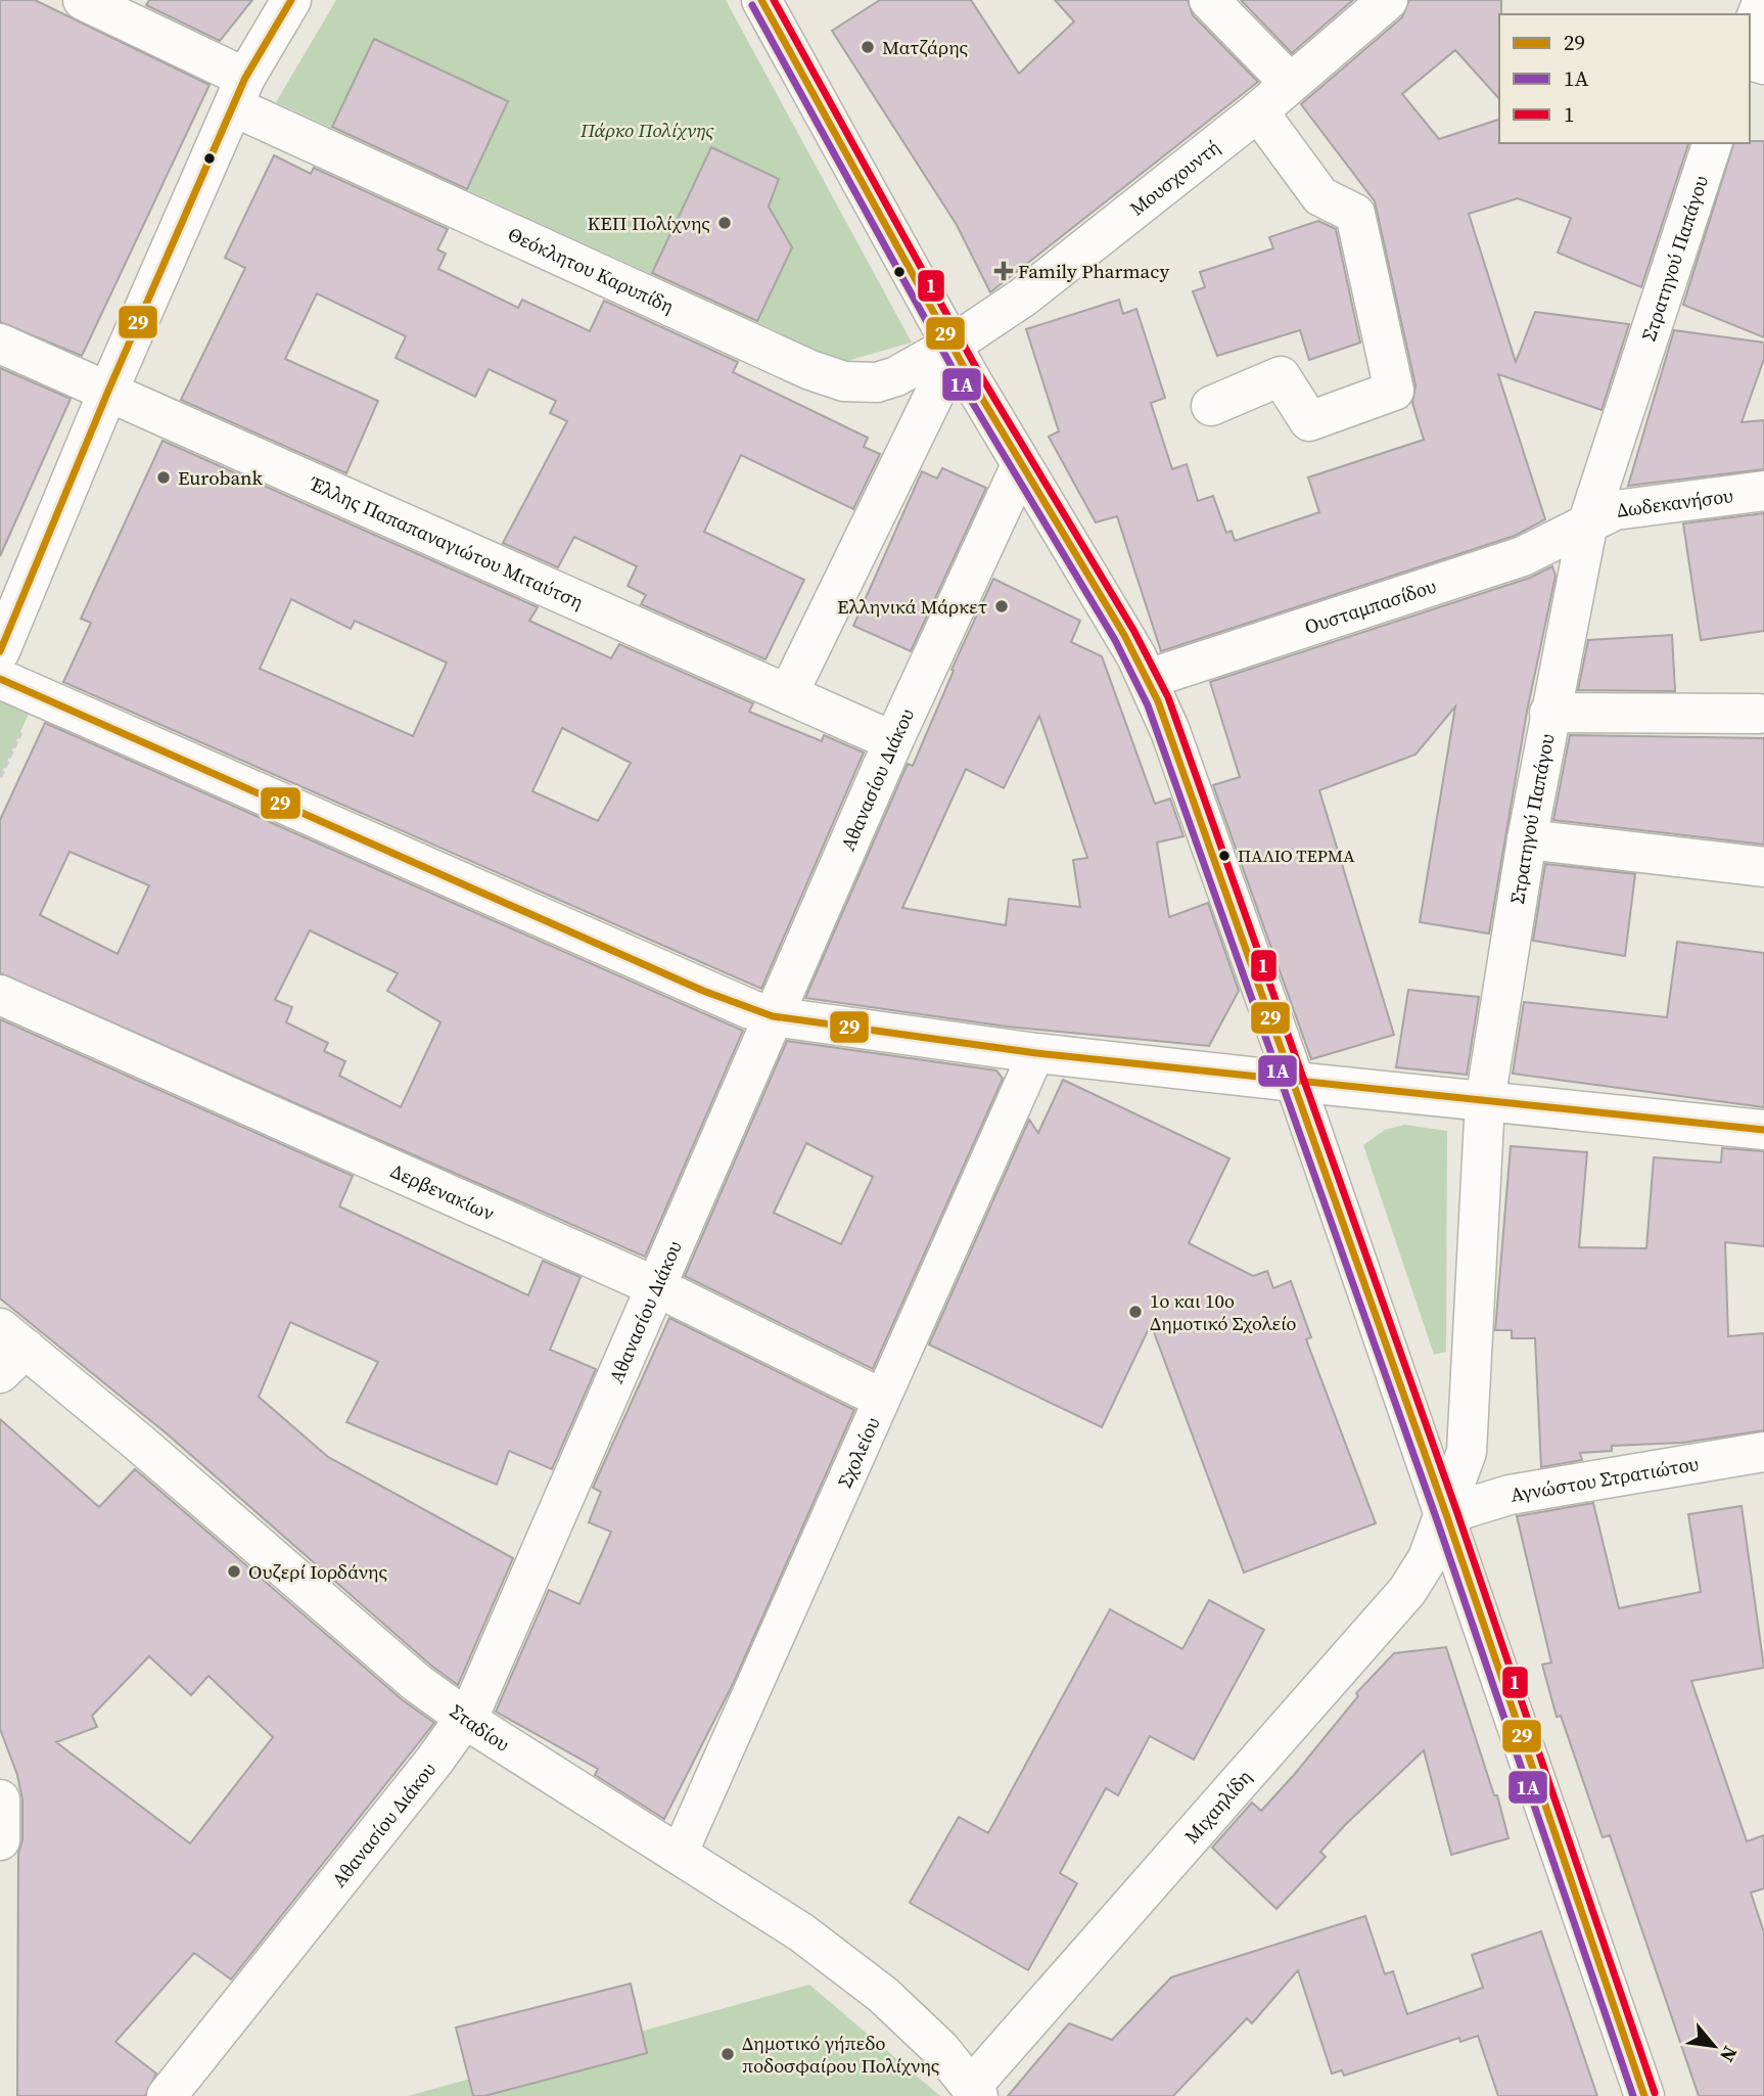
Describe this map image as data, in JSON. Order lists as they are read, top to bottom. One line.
{"streets":{"street":["Μουσχουντή","Στρατηγού Παπάγου","Θεόκλητου Καρυπίδη","Δωδεκανήσου","Έλλης Παπαπαναγιώτου Μιταύτση","Ουσταμπασίδου","Αθανασίου Διάκου","Δερβενακίων","Σχολείου","Αγνώστου Στρατιώτου","Σταδίου","Μιχαηλίδη"]},"crossings":[["Μουσχουντή","Θεόκλητου Καρυπίδη"],["Στρατηγού Παπάγου","Δωδεκανήσου"],["Στρατηγού Παπάγου","Ουσταμπασίδου"],["Στρατηγού Παπάγου","Αγνώστου Στρατιώτου"],["Στρατηγού Παπάγου","Μιχαηλίδη"],["Δωδεκανήσου","Ουσταμπασίδου"],["Έλλης Παπαπαναγιώτου Μιταύτση","Αθανασίου Διάκου"],["Αθανασίου Διάκου","Δερβενακίων"],["Αθανασίου Διάκου","Σταδίου"],["Δερβενακίων","Σχολείου"],["Σχολείου","Σταδίου"],["Αγνώστου Στρατιώτου","Μιχαηλίδη"],["Σταδίου","Μιχαηλίδη"]],"parks":["Πάρκο Πολίχνης"],"places":{"other":["Ματζάρης","ΚΕΠ Πολίχνης","Eurobank","Ελληνικά Μάρκετ","ΠΑΛΙΟ ΤΕΡΜΑ","1ο και 10ο Δημοτικό Σχολείο","Ουζερί Ιορδάνης","Δημοτικό γήπεδο ποδοσφαίρου Πολίχνης"],"health":["Family Pharmacy"]},"lines":["transit line 29","transit line 1","transit line 1Α"],"legend":["29","1Α","1"],"north":"bottom right"}
